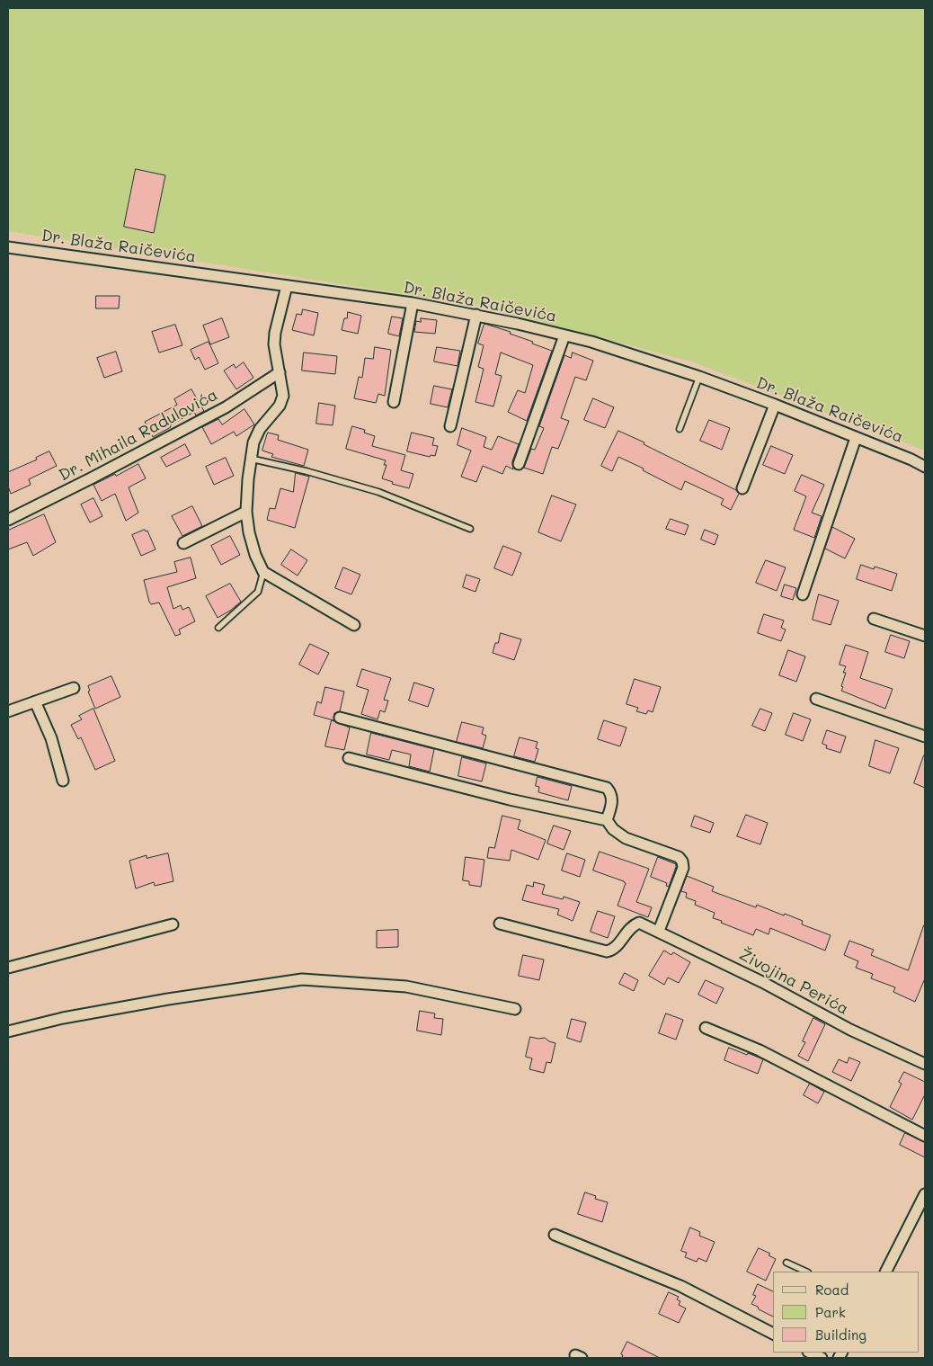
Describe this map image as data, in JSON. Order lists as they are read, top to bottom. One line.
{"streets":{"street":["Dr. Blaža Raičevića","Dr. Mihaila Radulovića","Živojina Perića"]},"legend":["Road","Park","Building"]}
